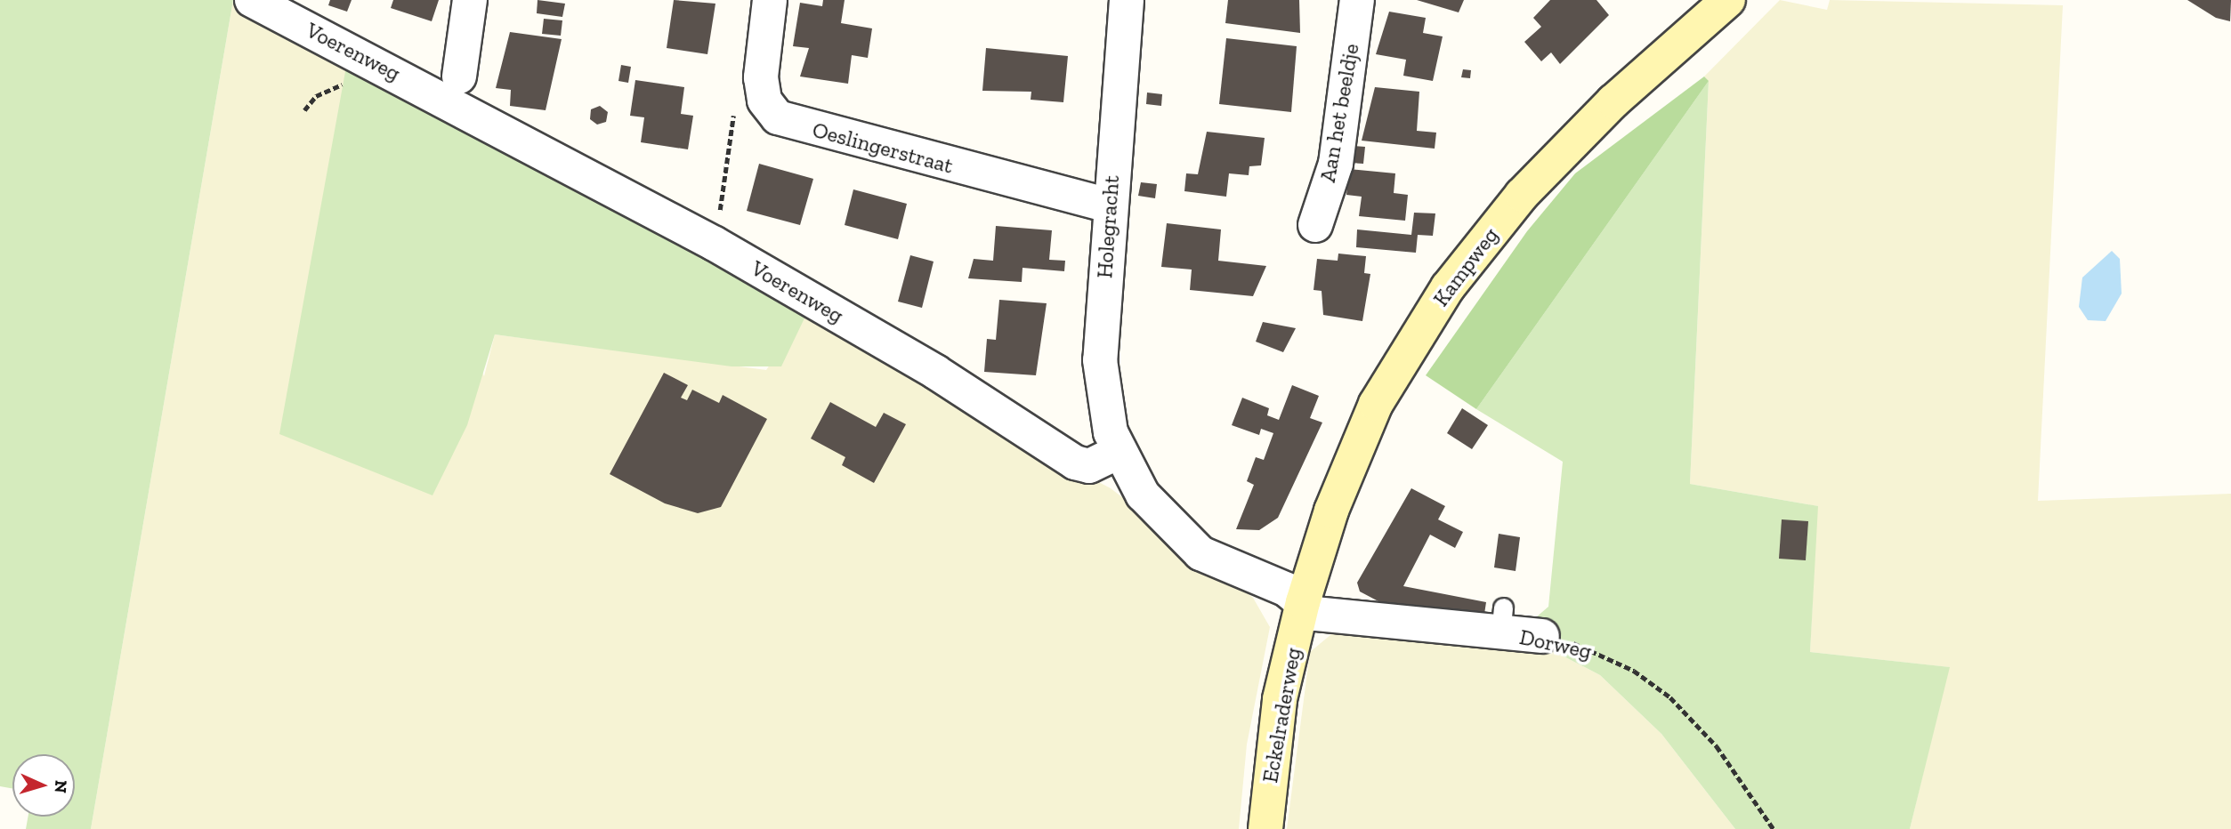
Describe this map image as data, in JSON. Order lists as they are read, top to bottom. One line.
{"streets":{"main road":["Kampweg","Eckelraderweg"],"street":["Voerenweg","Aan het beeldje","Oeslingerstraat","Holegracht","Dorweg"]},"crossings":[["Voerenweg","Holegracht"],["Oeslingerstraat","Holegracht"],["Kampweg","Dorweg"],["Kampweg","Eckelraderweg"],["Dorweg","Eckelraderweg"]],"north":"right"}
